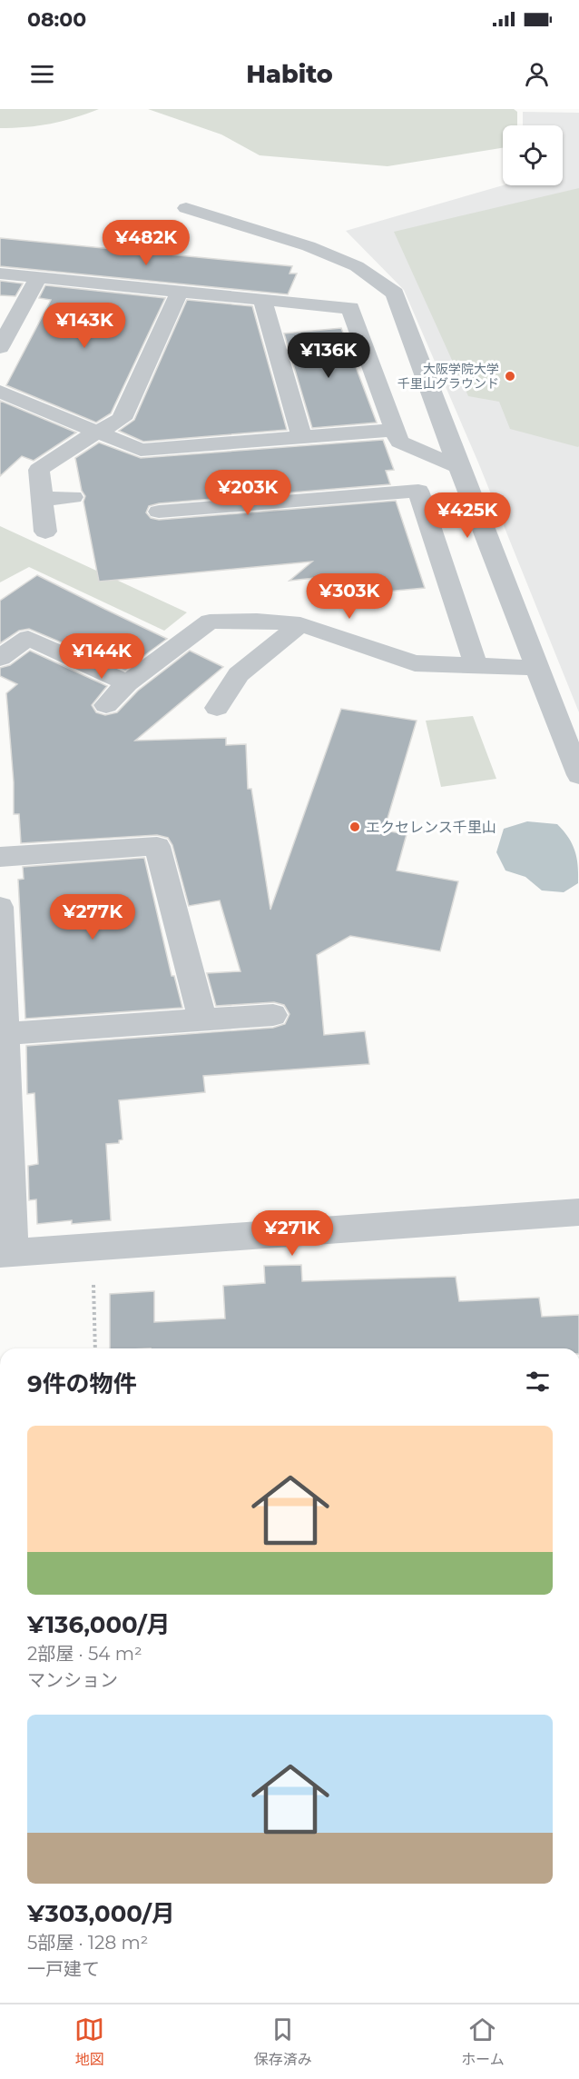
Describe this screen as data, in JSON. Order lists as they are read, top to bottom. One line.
{"places":["大阪学院大学 千里山グラウンド","エクセレンス千里山"],"page":{"status":"08:00","header":"Habito","price":["¥482K","¥143K","¥136K","¥203K","¥425K","¥303K","¥144K","¥277K","¥271K"],"heading":"9件の物件","list":[{"name":"¥136,000/月","note":"2部屋 · 54 m² · マンション"},{"name":"¥303,000/月","note":"5部屋 · 128 m² · 一戸建て"}],"tabs":["地図","保存済み","ホーム"]}}
